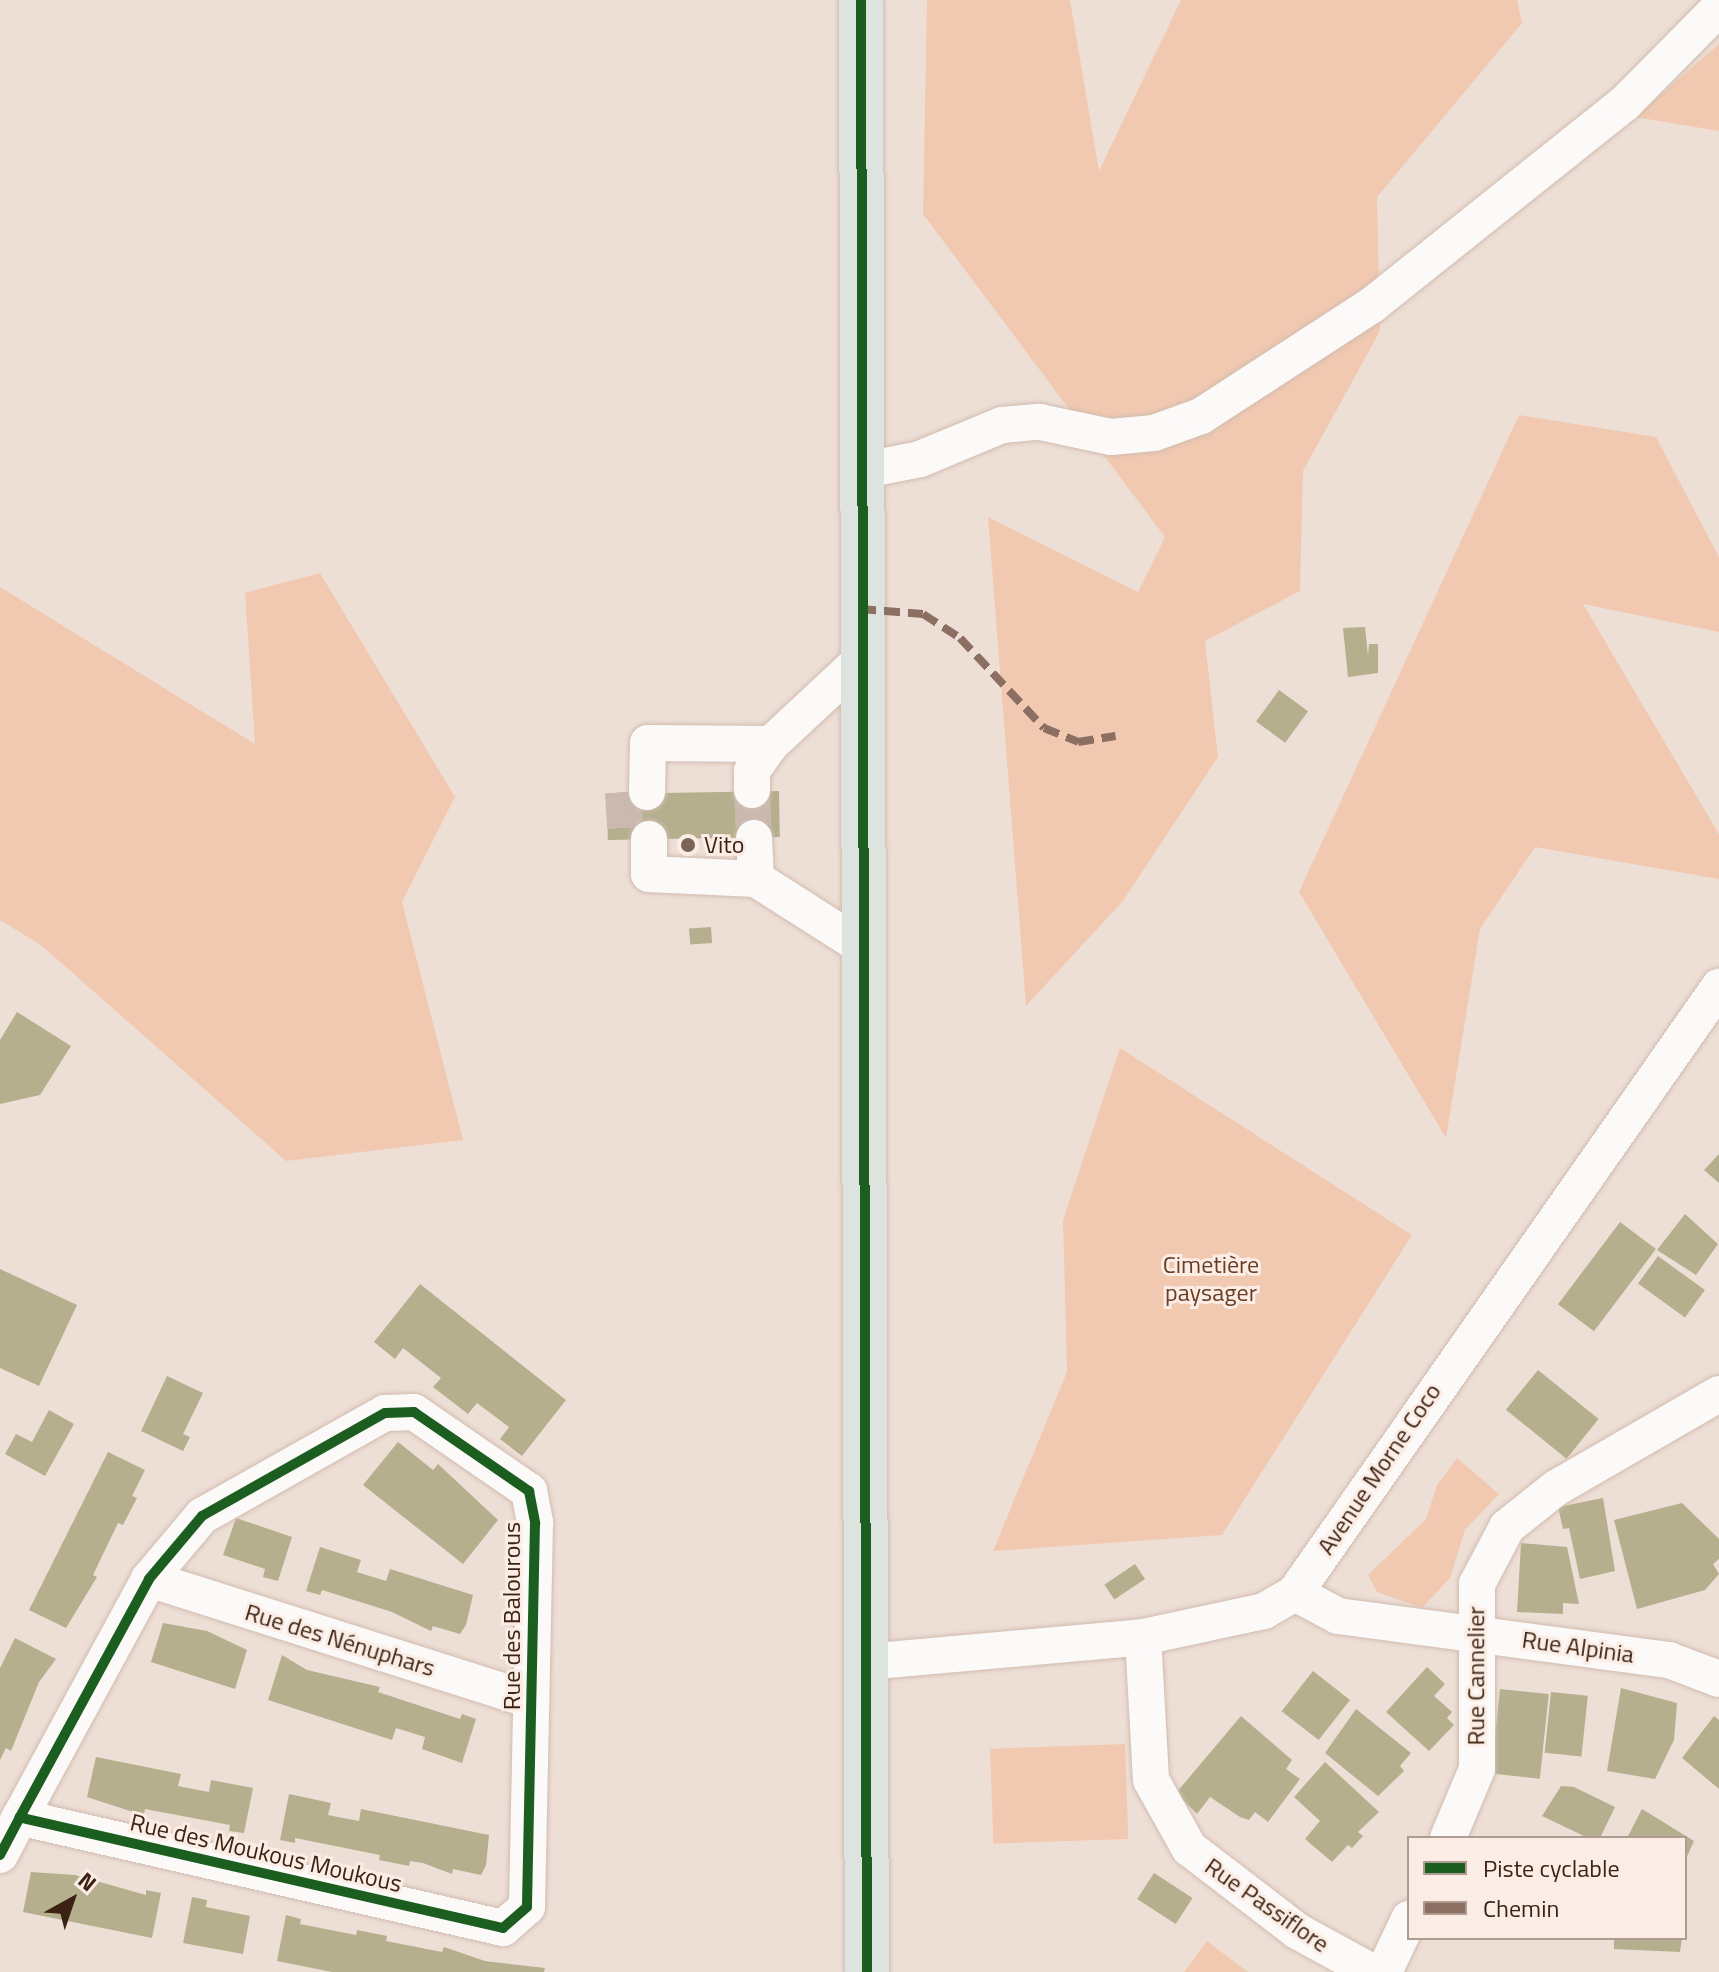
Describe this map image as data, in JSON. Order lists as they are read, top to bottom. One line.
{"streets":{"street":["Avenue Morne Coco","Rue des Balourous","Rue des Nénuphars","Rue Alpinia","Rue Cannelier","Rue des Moukous Moukous","Rue Passiflore"]},"crossings":[["Avenue Morne Coco","Rue Alpinia"],["Avenue Morne Coco","Rue Passiflore"],["Rue des Balourous","Rue des Nénuphars"],["Rue des Balourous","Rue des Moukous Moukous"],["Rue Alpinia","Rue Cannelier"]],"parks":["Cimetière paysager"],"places":["Vito"],"legend":["Piste cyclable","Chemin"],"north":"top right"}
